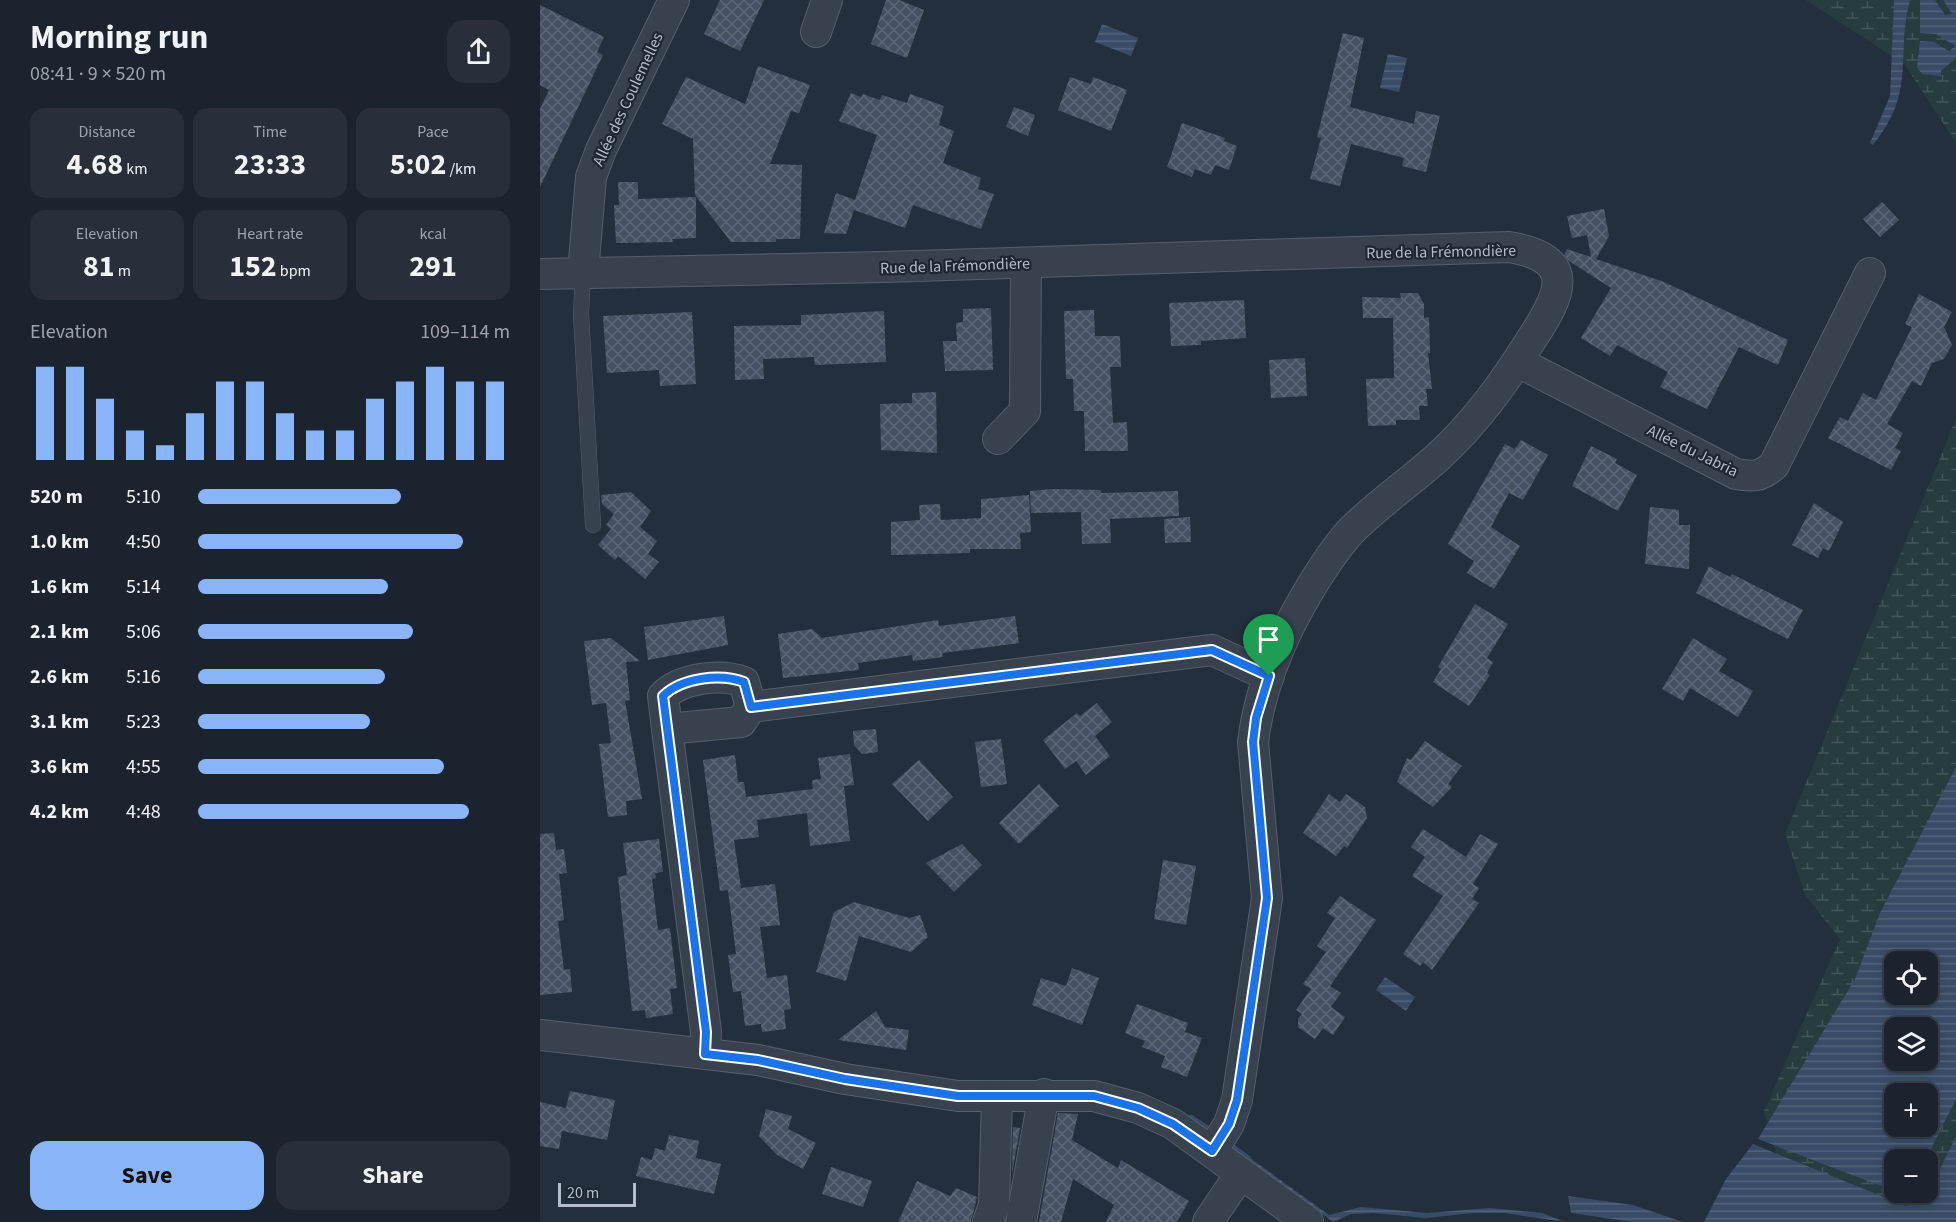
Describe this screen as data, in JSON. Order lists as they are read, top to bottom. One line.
{"streets":{"street":["Allée des Coulemelles","Rue de la Frémondière","Allée du Jabria"]},"crossings":[["Allée des Coulemelles","Rue de la Frémondière"],["Rue de la Frémondière","Allée du Jabria"]],"scale_bar":"20 m","page":{"heading":["Morning run","08:41 · 9 × 520 m"],"stats":[["Distance","4.68 km"],["Time","23:33"],["Pace","5:02 /km"],["Elevation","81 m"],["Heart rate","152 bpm"],["kcal","291"]],"chart":["Elevation","109–114 m"],"list":[{"name":"520 m","note":"5:10"},{"name":"1.0 km","note":"4:50"},{"name":"1.6 km","note":"5:14"},{"name":"2.1 km","note":"5:06"},{"name":"2.6 km","note":"5:16"},{"name":"3.1 km","note":"5:23"},{"name":"3.6 km","note":"4:55"},{"name":"4.2 km","note":"4:48"}],"map_buttons":["+","−"],"buttons":["Save","Share"],"scale":"20 m"}}
